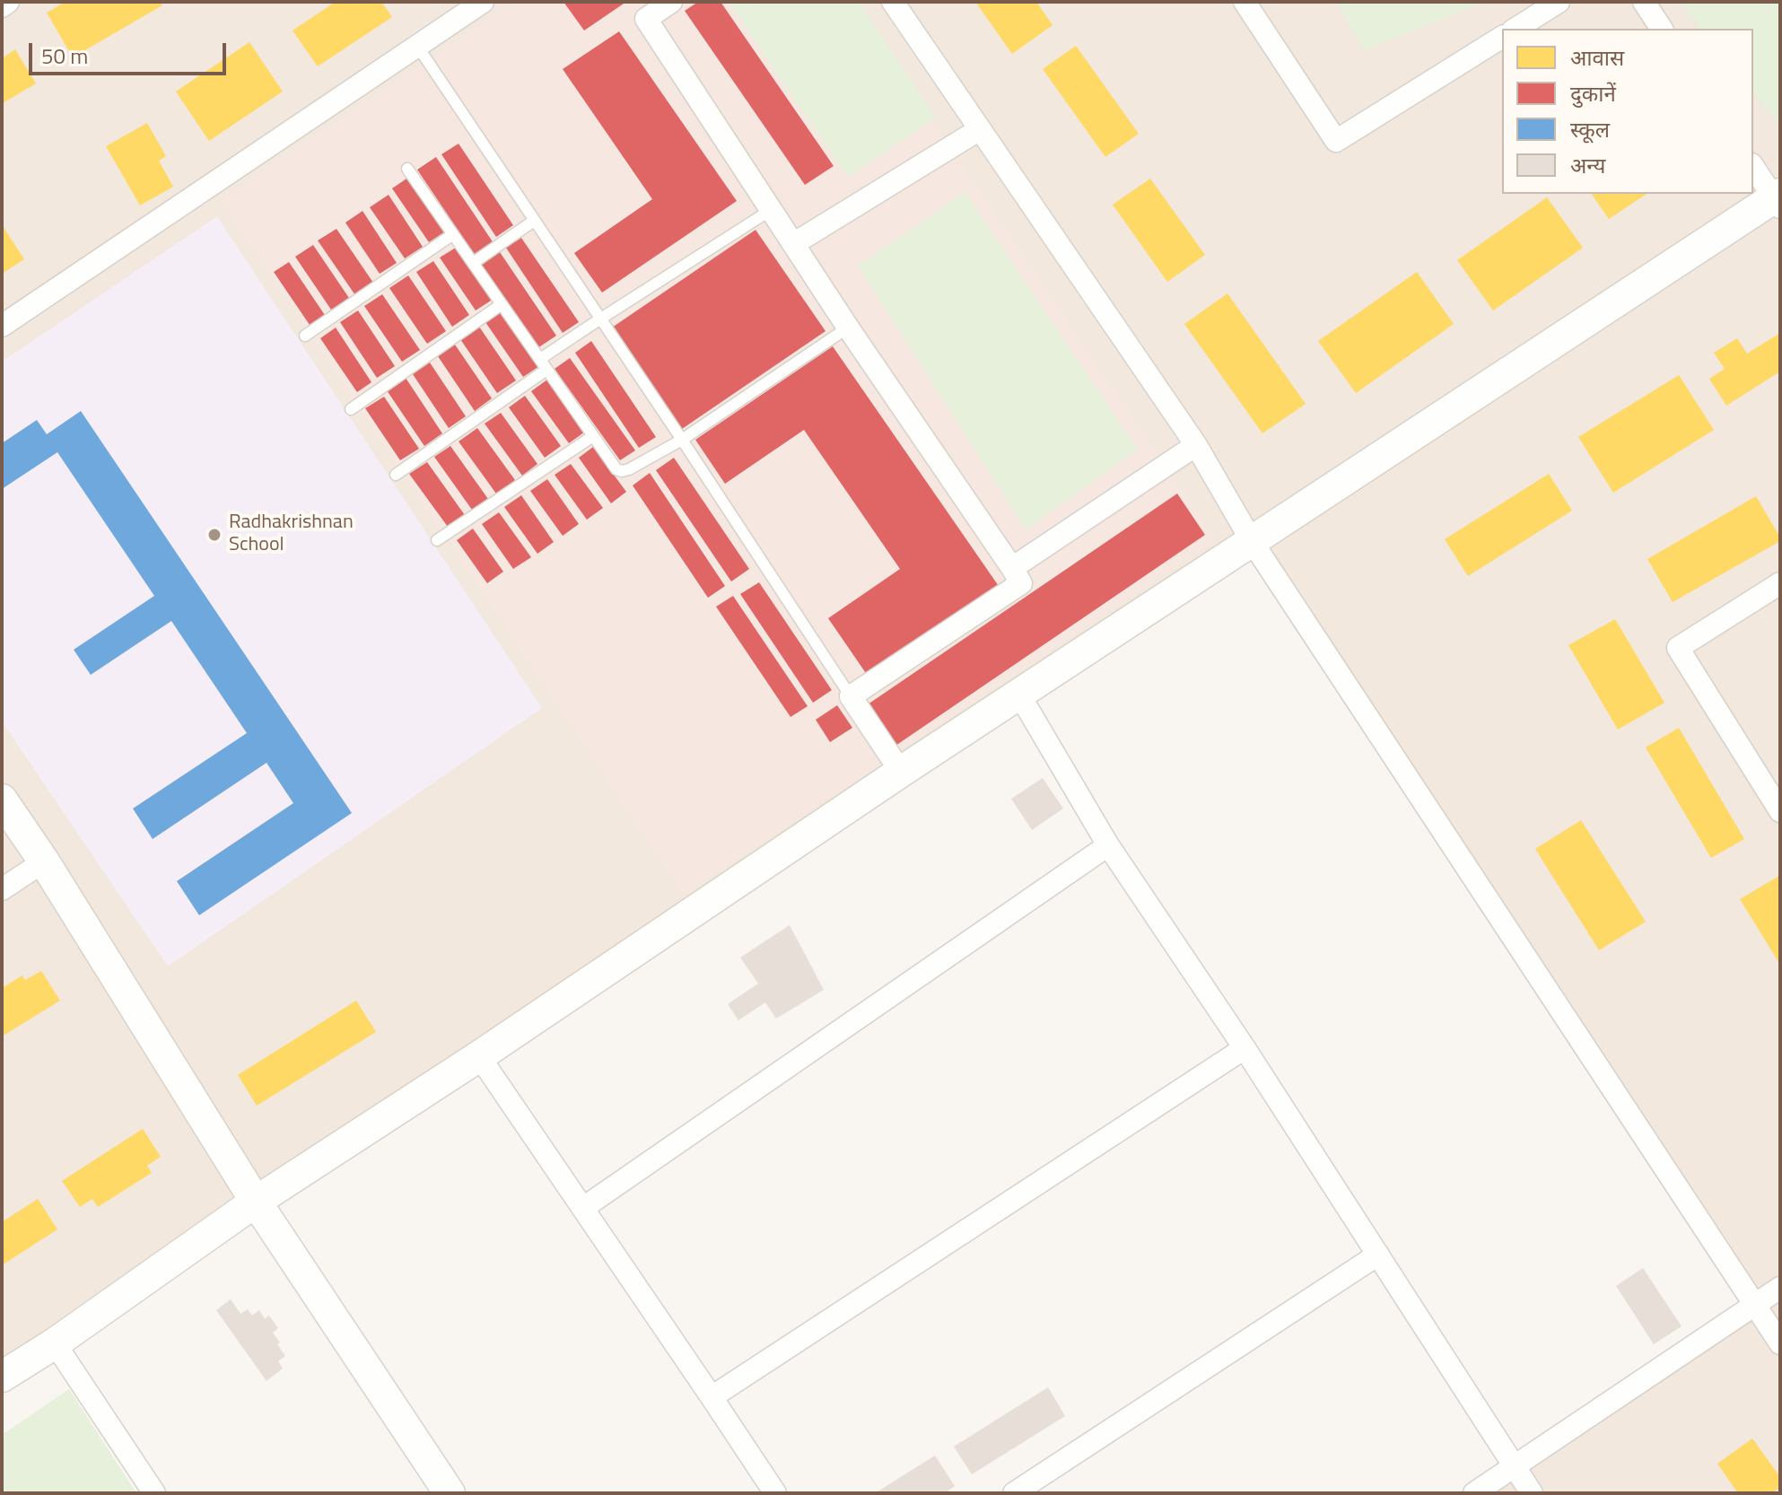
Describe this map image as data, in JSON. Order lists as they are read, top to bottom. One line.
{"places":["Radhakrishnan School"],"legend":["आवास","दुकानें","स्कूल","अन्य"],"scale_bar":"50 m"}
